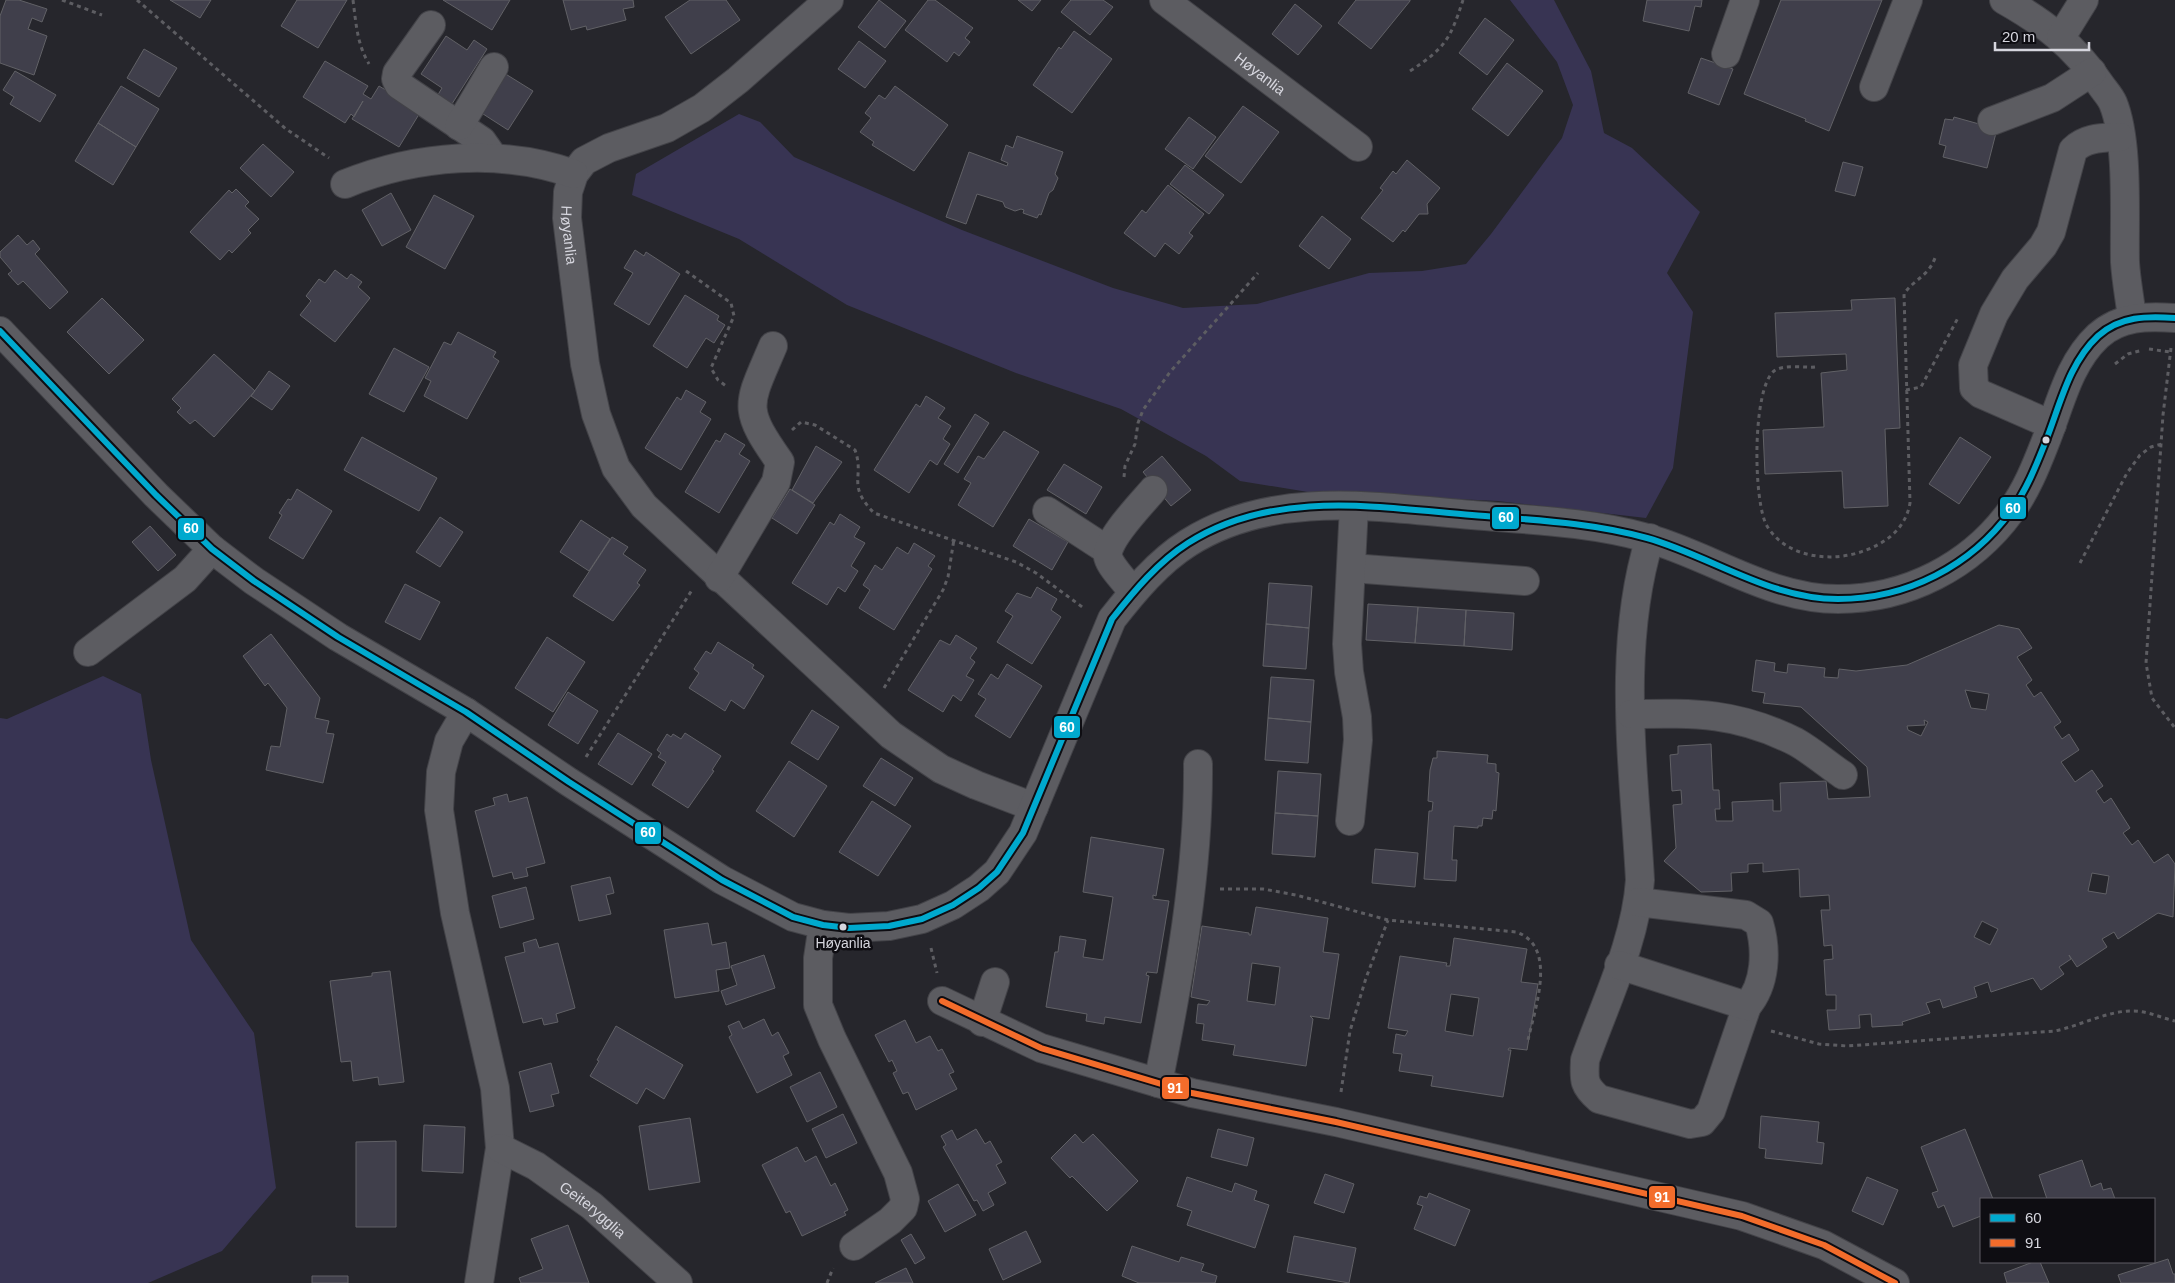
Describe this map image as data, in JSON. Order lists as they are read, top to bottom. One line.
{"streets":{"street":["Høyanlia","Geiterygglia"]},"places":["Høyanlia"],"lines":["transit line 60","transit line 91"],"legend":["60","91"],"scale_bar":"20 m"}
